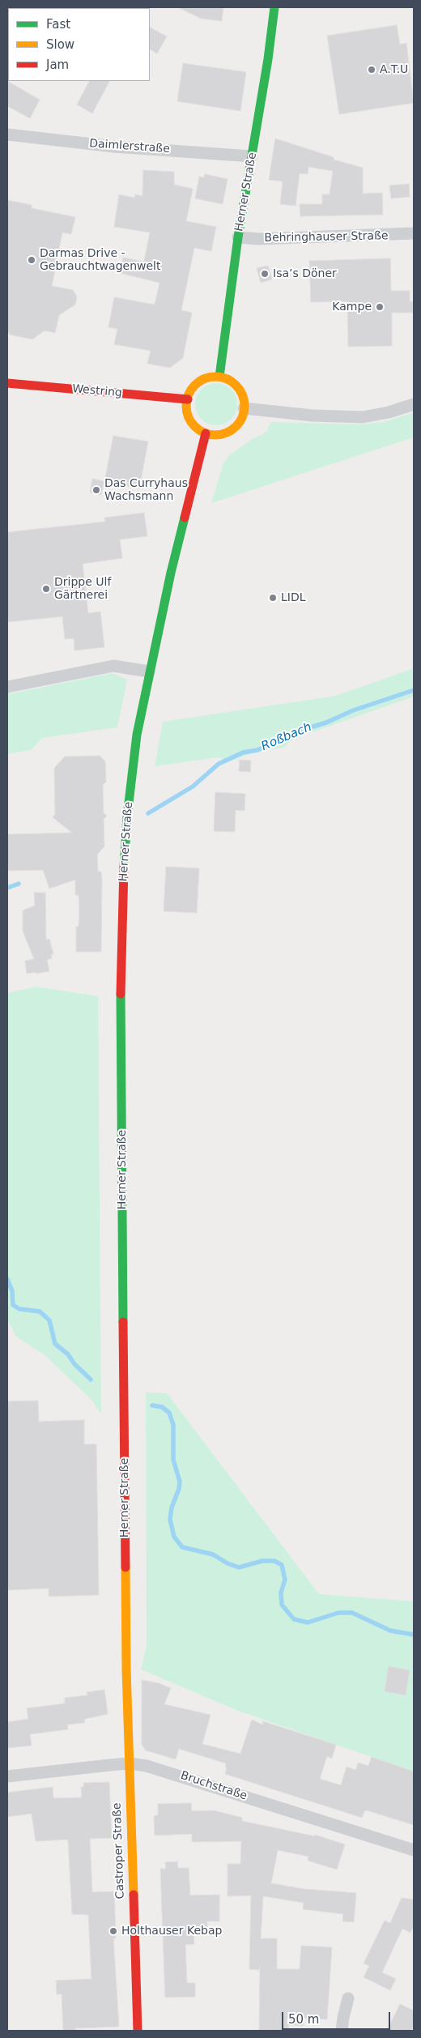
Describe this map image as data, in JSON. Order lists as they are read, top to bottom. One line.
{"streets":{"main road":["Herner Straße","Westring","Castroper Straße"],"street":["Daimlerstraße","Behringhauser Straße","Bruchstraße"]},"crossings":[["Daimlerstraße","Herner Straße"],["Herner Straße","Behringhauser Straße"],["Herner Straße","Westring"],["Herner Straße","Castroper Straße"],["Bruchstraße","Castroper Straße"]],"water":["Roßbach"],"places":["A.T.U","Darmas Drive - Gebrauchtwagenwelt","Isa’s Döner","Kampe","Das Curryhaus Wachsmann","Drippe Ulf Gärtnerei","LIDL","Holthauser Kebap"],"legend":["Fast","Slow","Jam"],"scale_bar":"50 m"}
